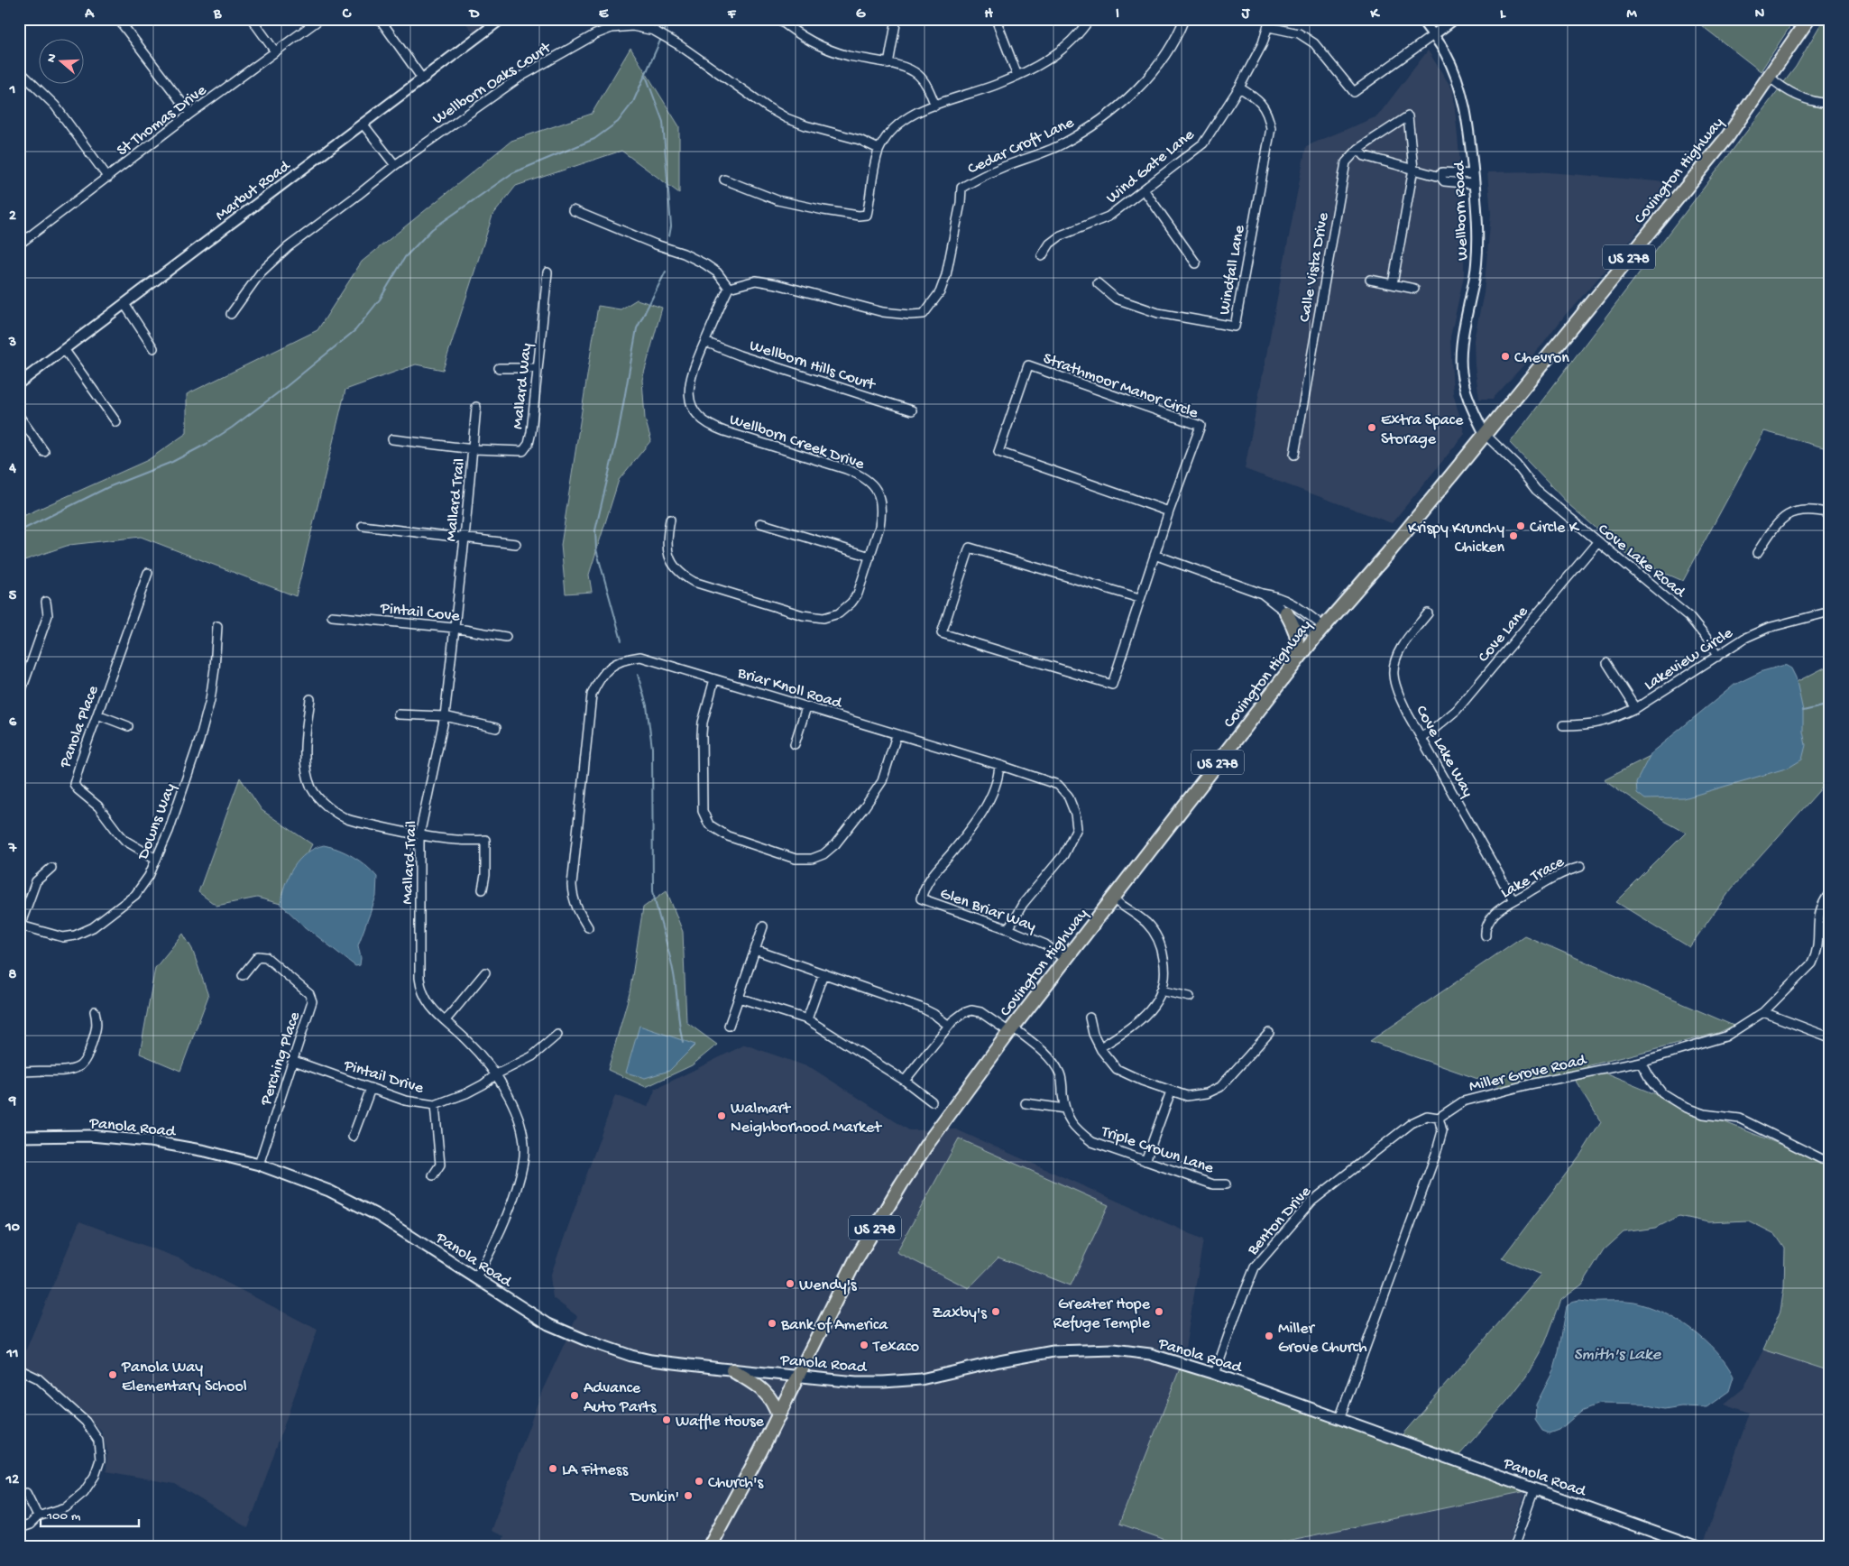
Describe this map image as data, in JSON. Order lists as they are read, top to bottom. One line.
{"streets":{"main road":["Covington Highway","US 278","Panola Road"],"street":["Wellborn Oaks Court","St Thomas Drive","Cedar Croft Lane","Wind Gate Lane","Marbut Road","Wellborn Road","Calle Vista Drive","Windfall Lane","Wellborn Hills Court","Strathmoor Manor Circle","Mallard Way","Wellborn Creek Drive","Mallard Trail","Cove Lake Road","Pintail Cove","Cove Lane","Lakeview Circle","Briar Knoll Road","Panola Place","Cove Lake Way","Downs Way","Lake Trace","Glen Briar Way","Perching Place","Miller Grove Road","Pintail Drive","Triple Crown Lane","Benton Drive"]},"crossings":[["Cedar Croft Lane","Wellborn Creek Drive"],["Wind Gate Lane","Windfall Lane"],["Covington Highway","Wellborn Road"],["Covington Highway","Cove Lake Road"],["Covington Highway","Glen Briar Way"],["Covington Highway","Panola Road"],["Covington Highway","Triple Crown Lane"],["Wellborn Road","Cove Lake Road"],["Wellborn Hills Court","Wellborn Creek Drive"],["Mallard Way","Mallard Trail"],["Mallard Trail","Pintail Cove"],["Mallard Trail","Pintail Drive"],["Mallard Trail","Panola Road"],["Cove Lake Road","Cove Lane"],["Cove Lake Road","Lakeview Circle"],["Cove Lane","Cove Lake Way"],["Briar Knoll Road","Glen Briar Way"],["Panola Place","Downs Way"],["Cove Lake Way","Lake Trace"],["Perching Place","Pintail Drive"],["Perching Place","Panola Road"],["Miller Grove Road","Benton Drive"],["Panola Road","Benton Drive"]],"water":["Smith's Lake"],"places":["Chevron","Extra Space Storage","Circle K","Krispy Krunchy Chicken","Walmart Neighborhood Market","Wendy's","Zaxby's","Greater Hope Refuge Temple","Bank of America","Miller Grove Church","Texaco","Panola Way Elementary School","Advance Auto Parts","Waffle House","LA Fitness","Church's","Dunkin'"],"scale_bar":"100 m","north":"left","grid":{"columns":["A","B","C","D","E","F","G","H","I","J","K","L","M","N"],"rows":["1","2","3","4","5","6","7","8","9","10","11","12"]}}
